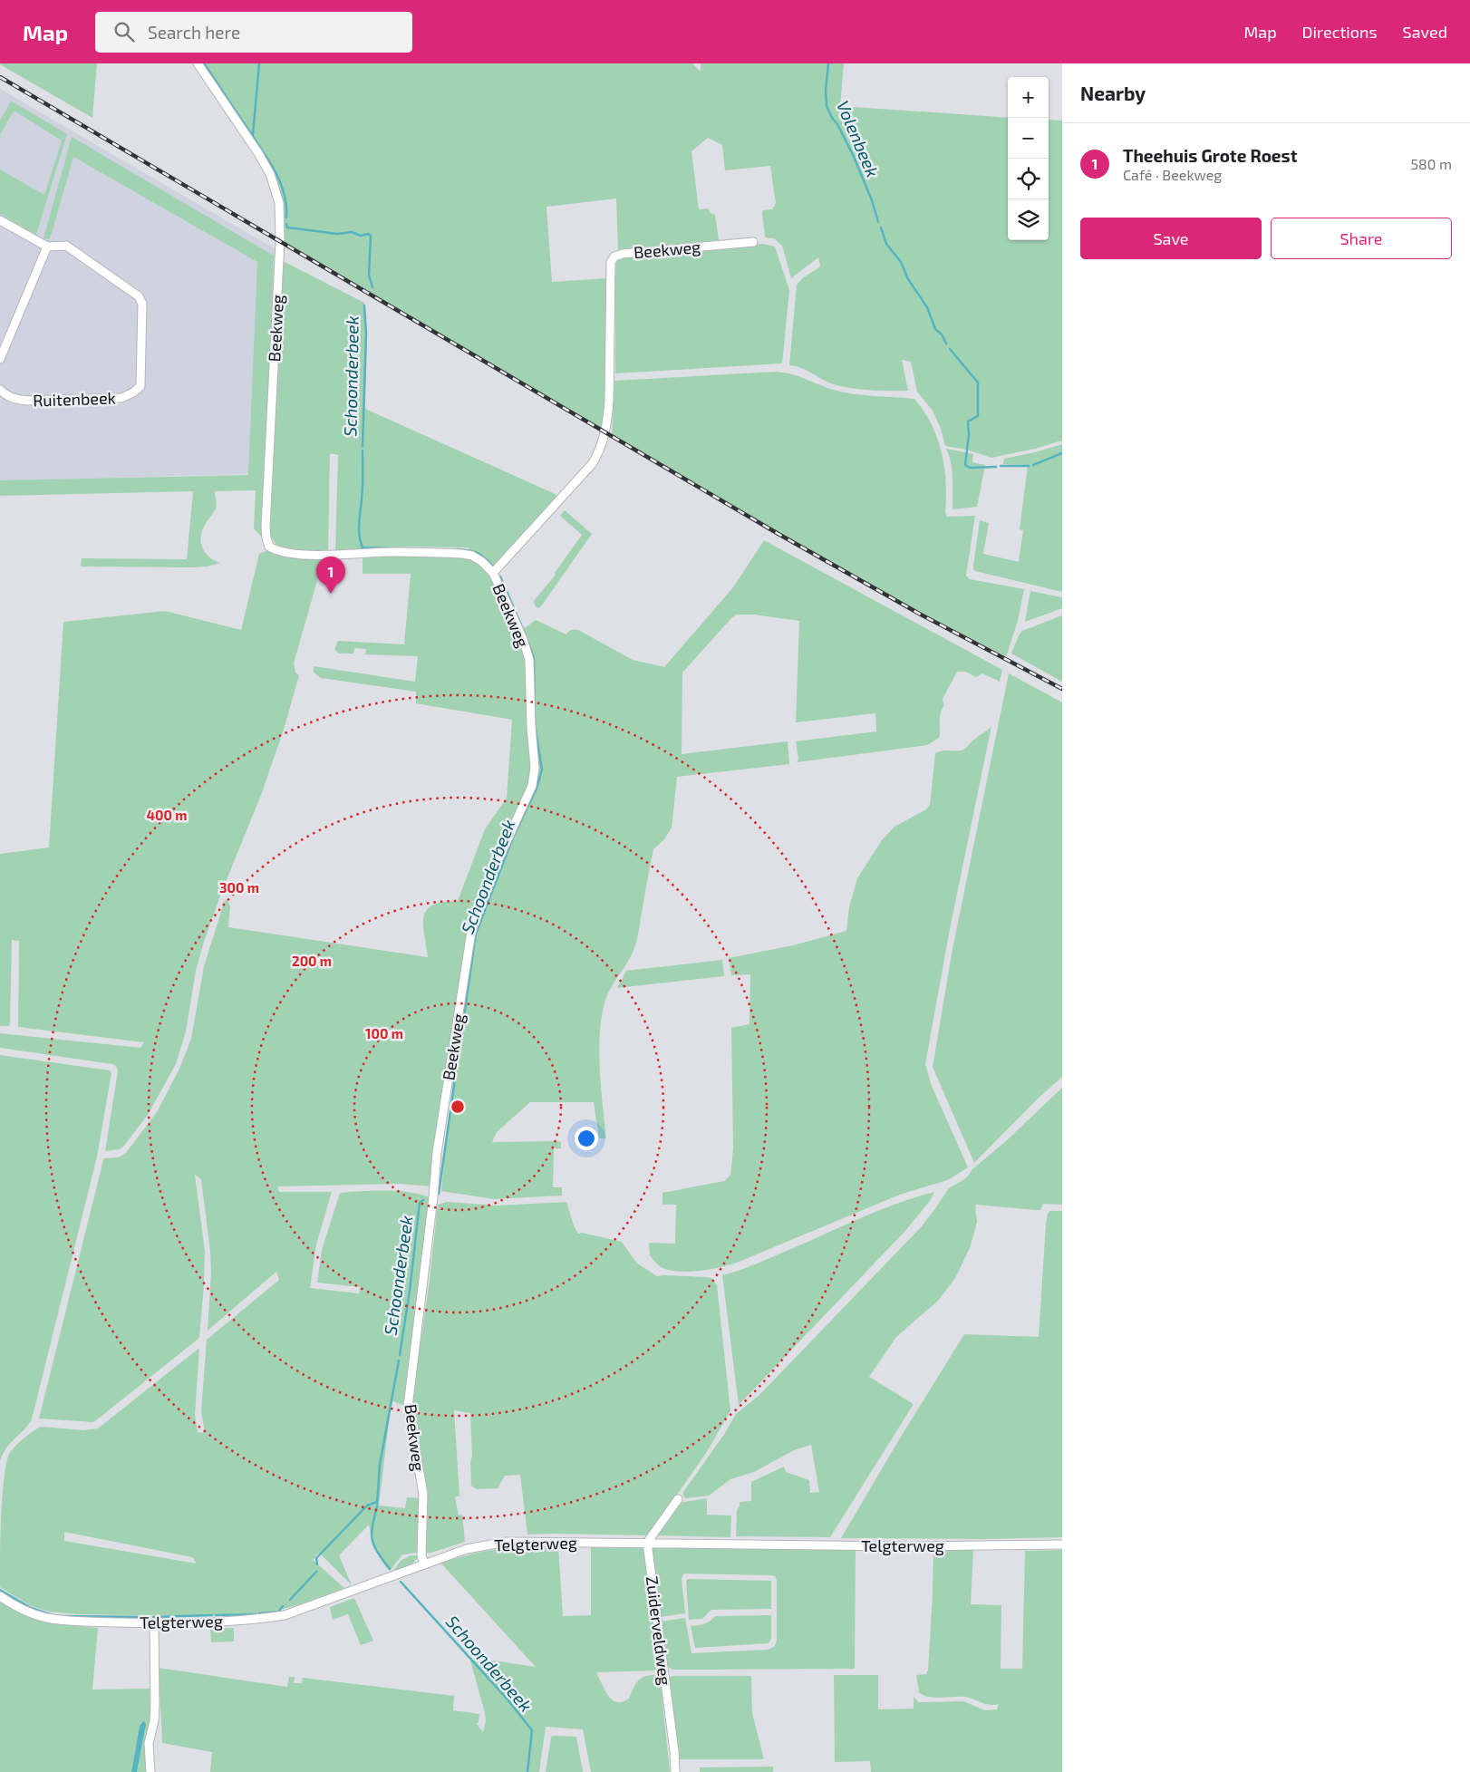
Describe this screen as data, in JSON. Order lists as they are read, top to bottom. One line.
{"streets":{"street":["Beekweg","Ruitenbeek","Telgterweg","Zuiderveldweg"]},"crossings":[["Beekweg","Telgterweg"],["Telgterweg","Zuiderveldweg"]],"water":["Volenbeek","Schoonderbeek"],"page":{"header":"Map","search":"Search here","nav":["Map","Directions","Saved"],"heading":"Nearby","map_buttons":["+","−"],"list":[{"mark":"1","name":"Theehuis Grote Roest","note":"Café · Beekweg","value":"580 m"}],"buttons":["Save","Share"],"pins":"1"},"rings":["400 m","300 m","200 m","100 m"]}
